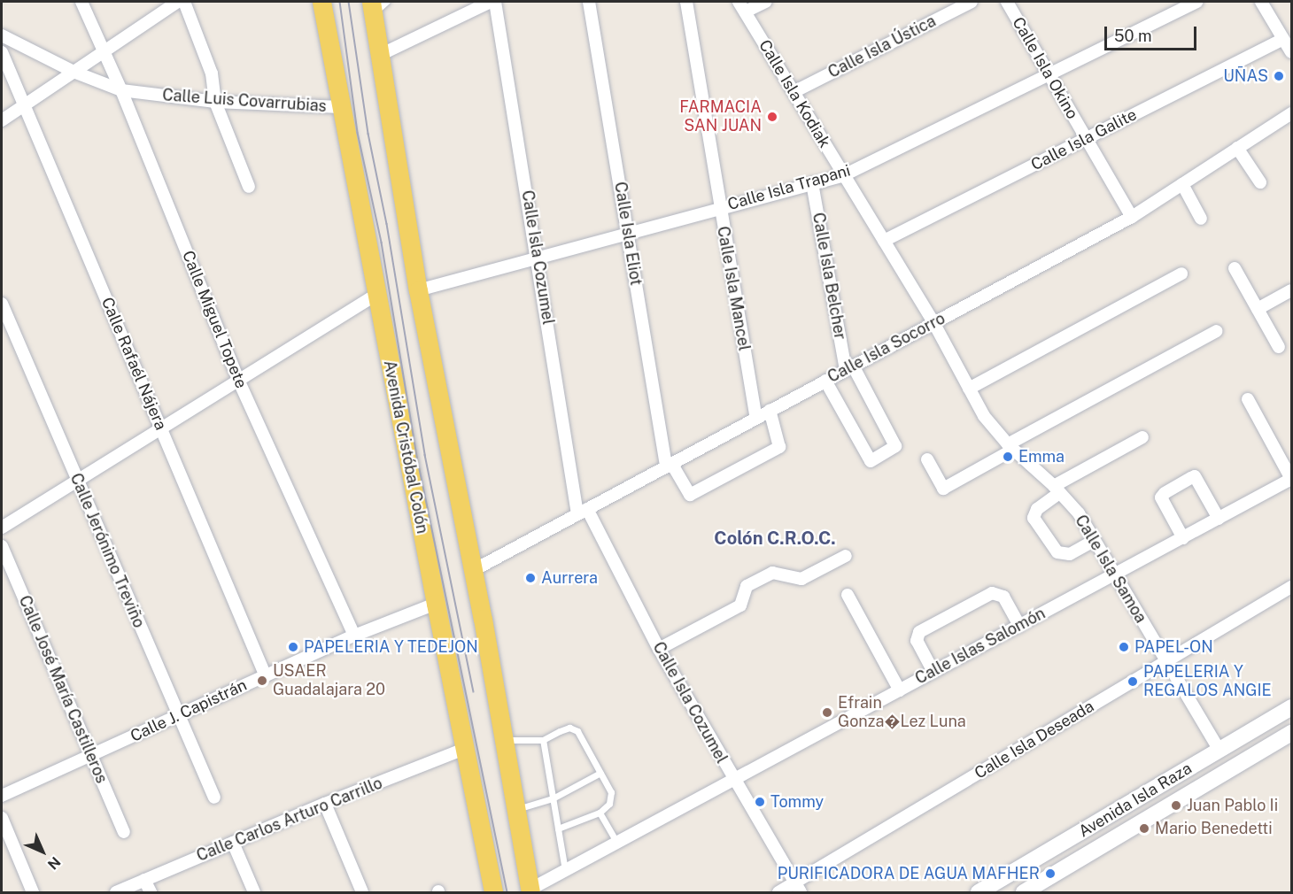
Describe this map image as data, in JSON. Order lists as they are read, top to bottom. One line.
{"streets":{"main road":["Avenida Cristóbal Colón"],"street":["Calle Isla Ústica","Calle Isla Okino","Calle Isla Kodiak","Calle Luis Covarrubias","Calle Isla Galite","Calle Isla Trapani","Calle Isla Eliot","Calle Isla Cozumel","Calle Isla Belcher","Calle Isla Mancel","Calle Miguel Topete","Calle Isla Socorro","Calle Rafaél Nájera","Calle Jerónimo Treviño","Calle Isla Samoa","Calle Islas Salomón","Calle José María Castilleros","Calle J. Capistrán","Calle Isla Deseada","Avenida Isla Raza","Calle Carlos Arturo Carrillo"]},"crossings":[["Calle Isla Ústica","Calle Isla Kodiak"],["Calle Isla Okino","Calle Isla Galite"],["Calle Isla Okino","Calle Isla Trapani"],["Calle Isla Okino","Calle Isla Socorro"],["Calle Isla Kodiak","Calle Isla Galite"],["Calle Isla Kodiak","Calle Isla Trapani"],["Calle Isla Kodiak","Calle Isla Socorro"],["Calle Isla Kodiak","Calle Isla Samoa"],["Calle Luis Covarrubias","Calle Miguel Topete"],["Calle Luis Covarrubias","Avenida Cristóbal Colón"],["Calle Isla Trapani","Calle Isla Eliot"],["Calle Isla Trapani","Calle Isla Cozumel"],["Calle Isla Trapani","Calle Isla Belcher"],["Calle Isla Trapani","Calle Isla Mancel"],["Calle Isla Eliot","Calle Isla Socorro"],["Calle Isla Cozumel","Calle Isla Socorro"],["Calle Isla Cozumel","Calle Islas Salomón"],["Calle Isla Cozumel","Calle Isla Deseada"],["Calle Isla Belcher","Calle Isla Socorro"],["Calle Isla Mancel","Calle Isla Socorro"],["Calle Miguel Topete","Calle J. Capistrán"],["Calle Isla Socorro","Calle Isla Samoa"],["Calle Rafaél Nájera","Calle J. Capistrán"],["Avenida Cristóbal Colón","Calle J. Capistrán"],["Avenida Cristóbal Colón","Calle Carlos Arturo Carrillo"],["Calle Jerónimo Treviño","Calle J. Capistrán"],["Calle Isla Samoa","Calle Islas Salomón"],["Calle Isla Samoa","Calle Isla Deseada"],["Calle Isla Samoa","Avenida Isla Raza"],["Calle José María Castilleros","Calle J. Capistrán"]],"districts":["Colón C.R.O.C."],"places":["UÑAS","FARMACIA SAN JUAN","Emma","Aurrera","PAPELERIA Y TEDEJON","PAPEL-ON","USAER Guadalajara 20","PAPELERIA Y REGALOS ANGIE","Efrain Gonza�Lez Luna","Tommy","Juan Pablo Ii","Mario Benedetti","PURIFICADORA DE AGUA MAFHER"],"scale_bar":"50 m","north":"bottom right"}
